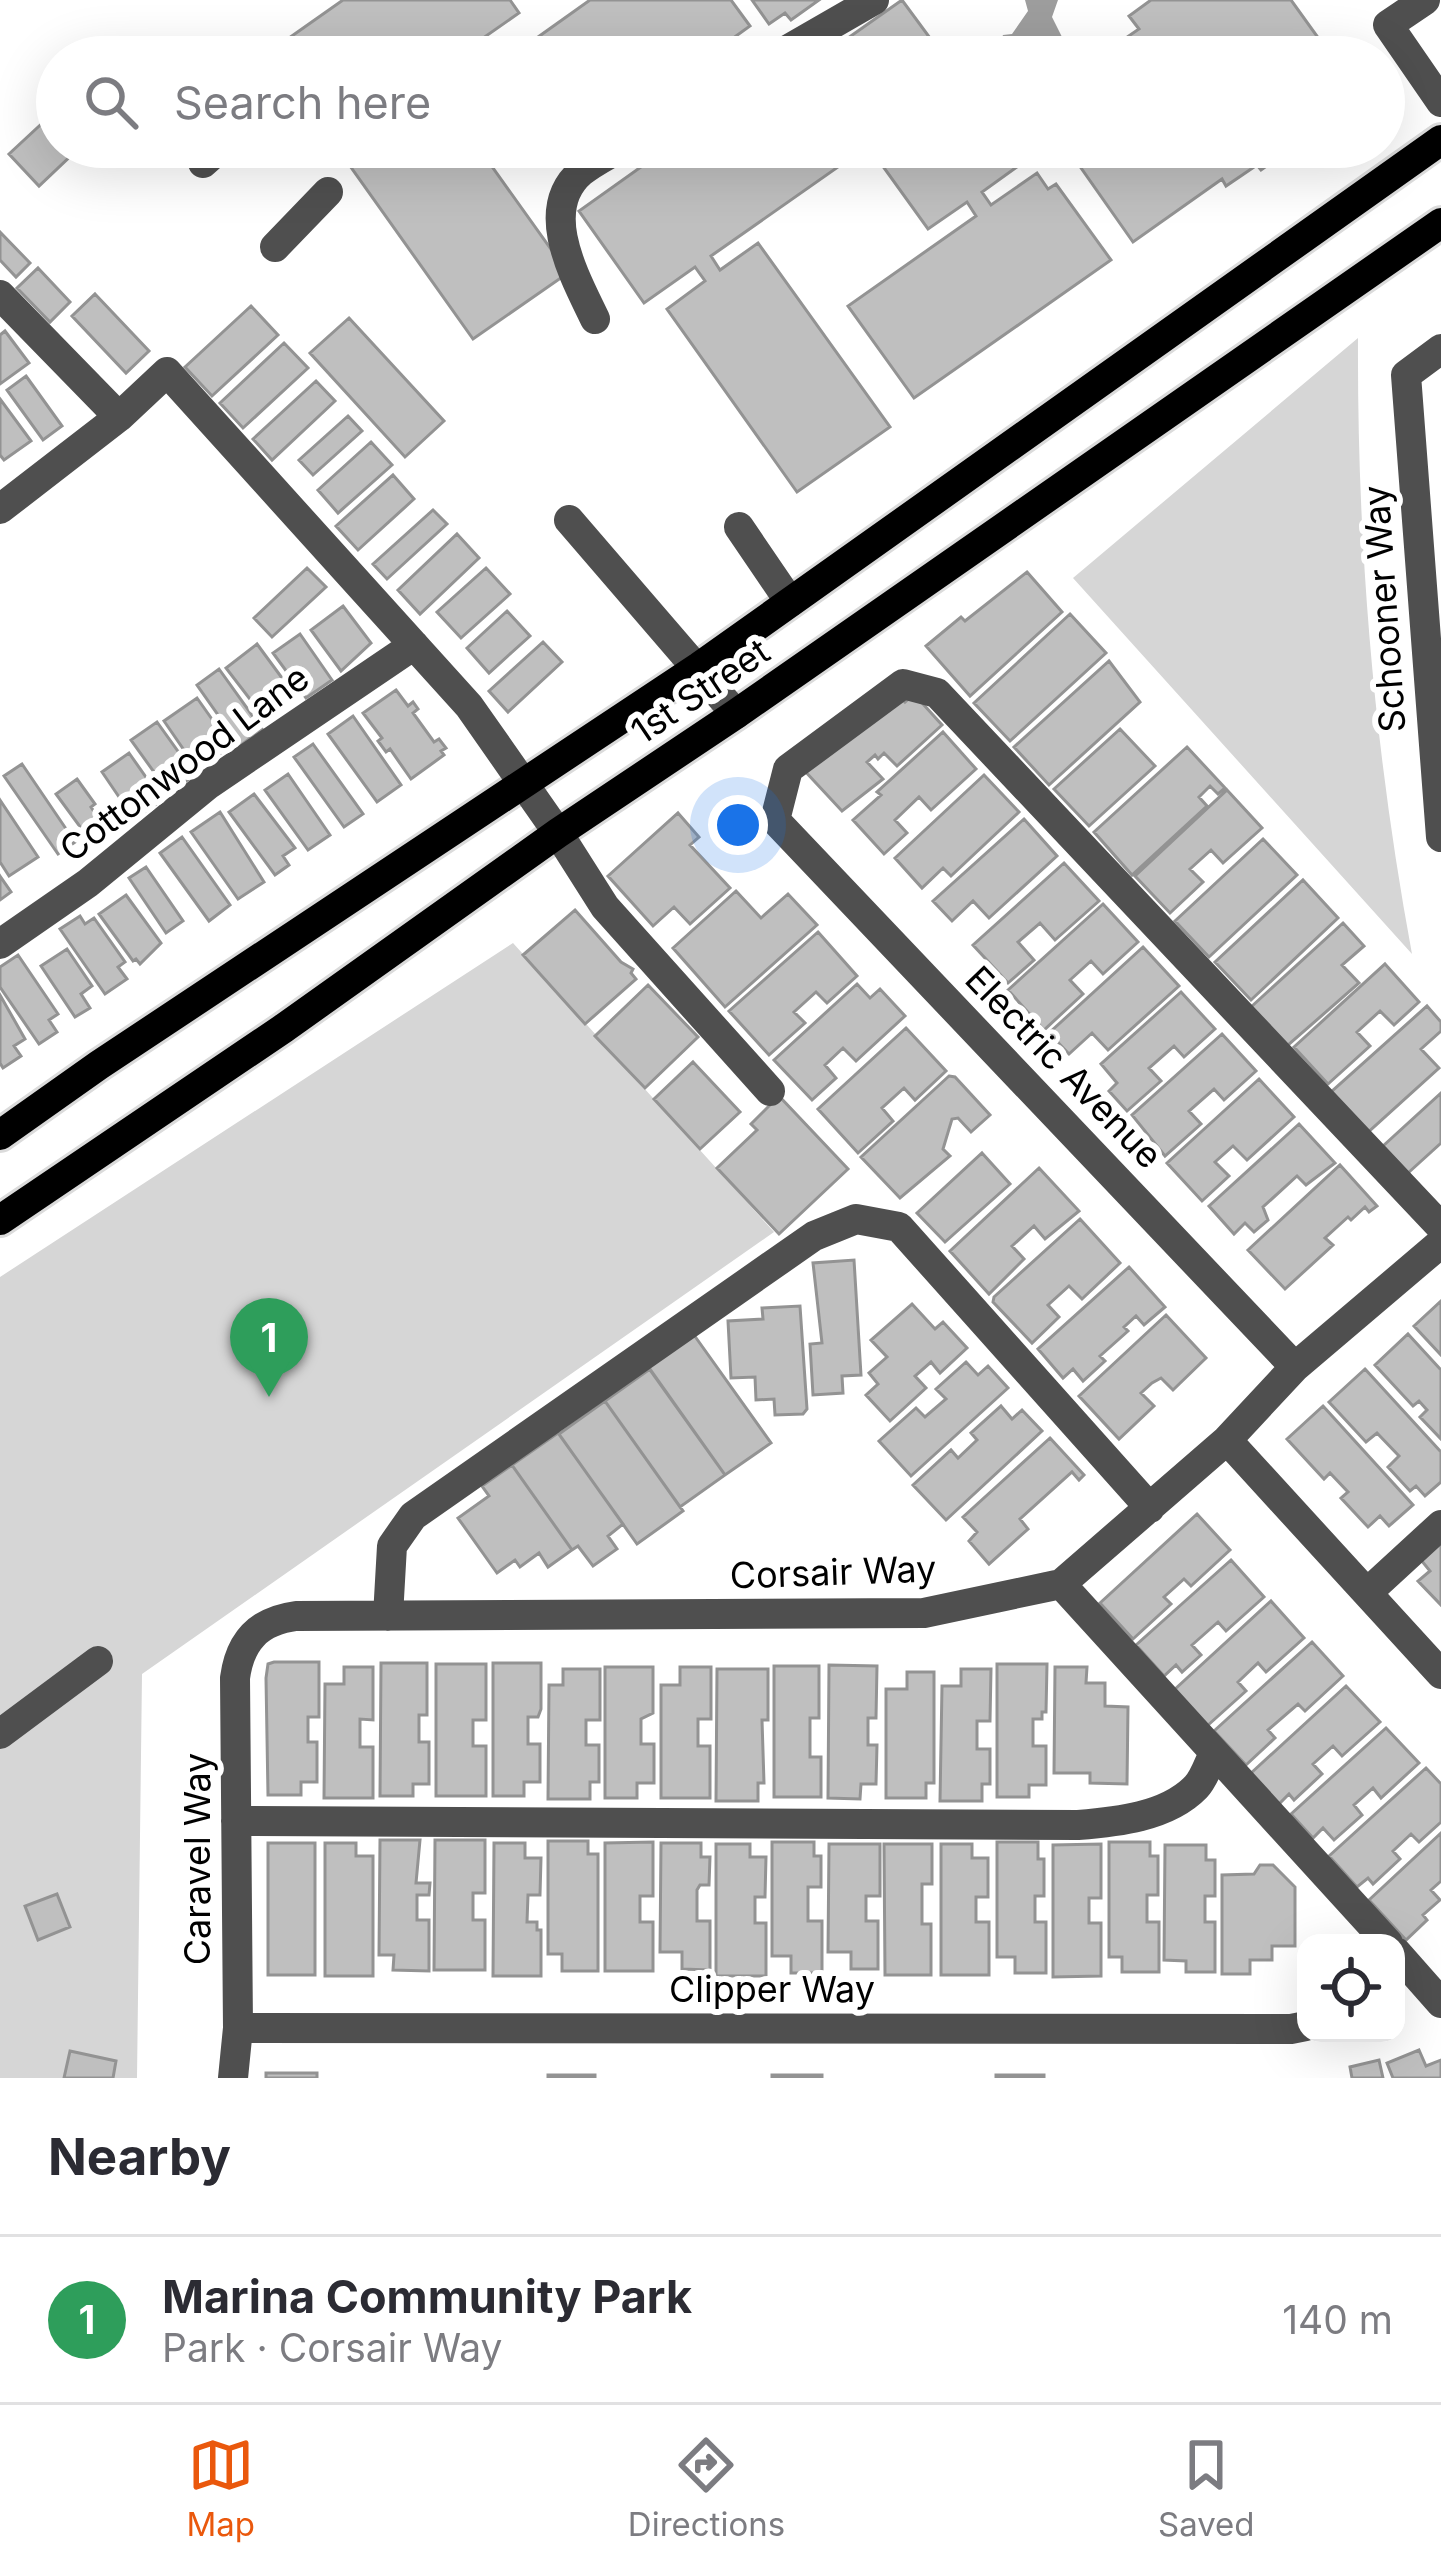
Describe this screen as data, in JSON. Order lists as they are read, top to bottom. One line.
{"streets":{"main road":["1st Street"],"street":["Schooner Way","Cottonwood Lane","Electric Avenue","Corsair Way","Caravel Way","Clipper Way"]},"crossings":[["Electric Avenue","Corsair Way"],["Corsair Way","Caravel Way"],["Caravel Way","Clipper Way"]],"page":{"search":"Search here","pins":"1","heading":"Nearby","list":[{"mark":"1","name":"Marina Community Park","note":"Park · Corsair Way","value":"140 m"}],"nav":["Map","Directions","Saved"]}}
